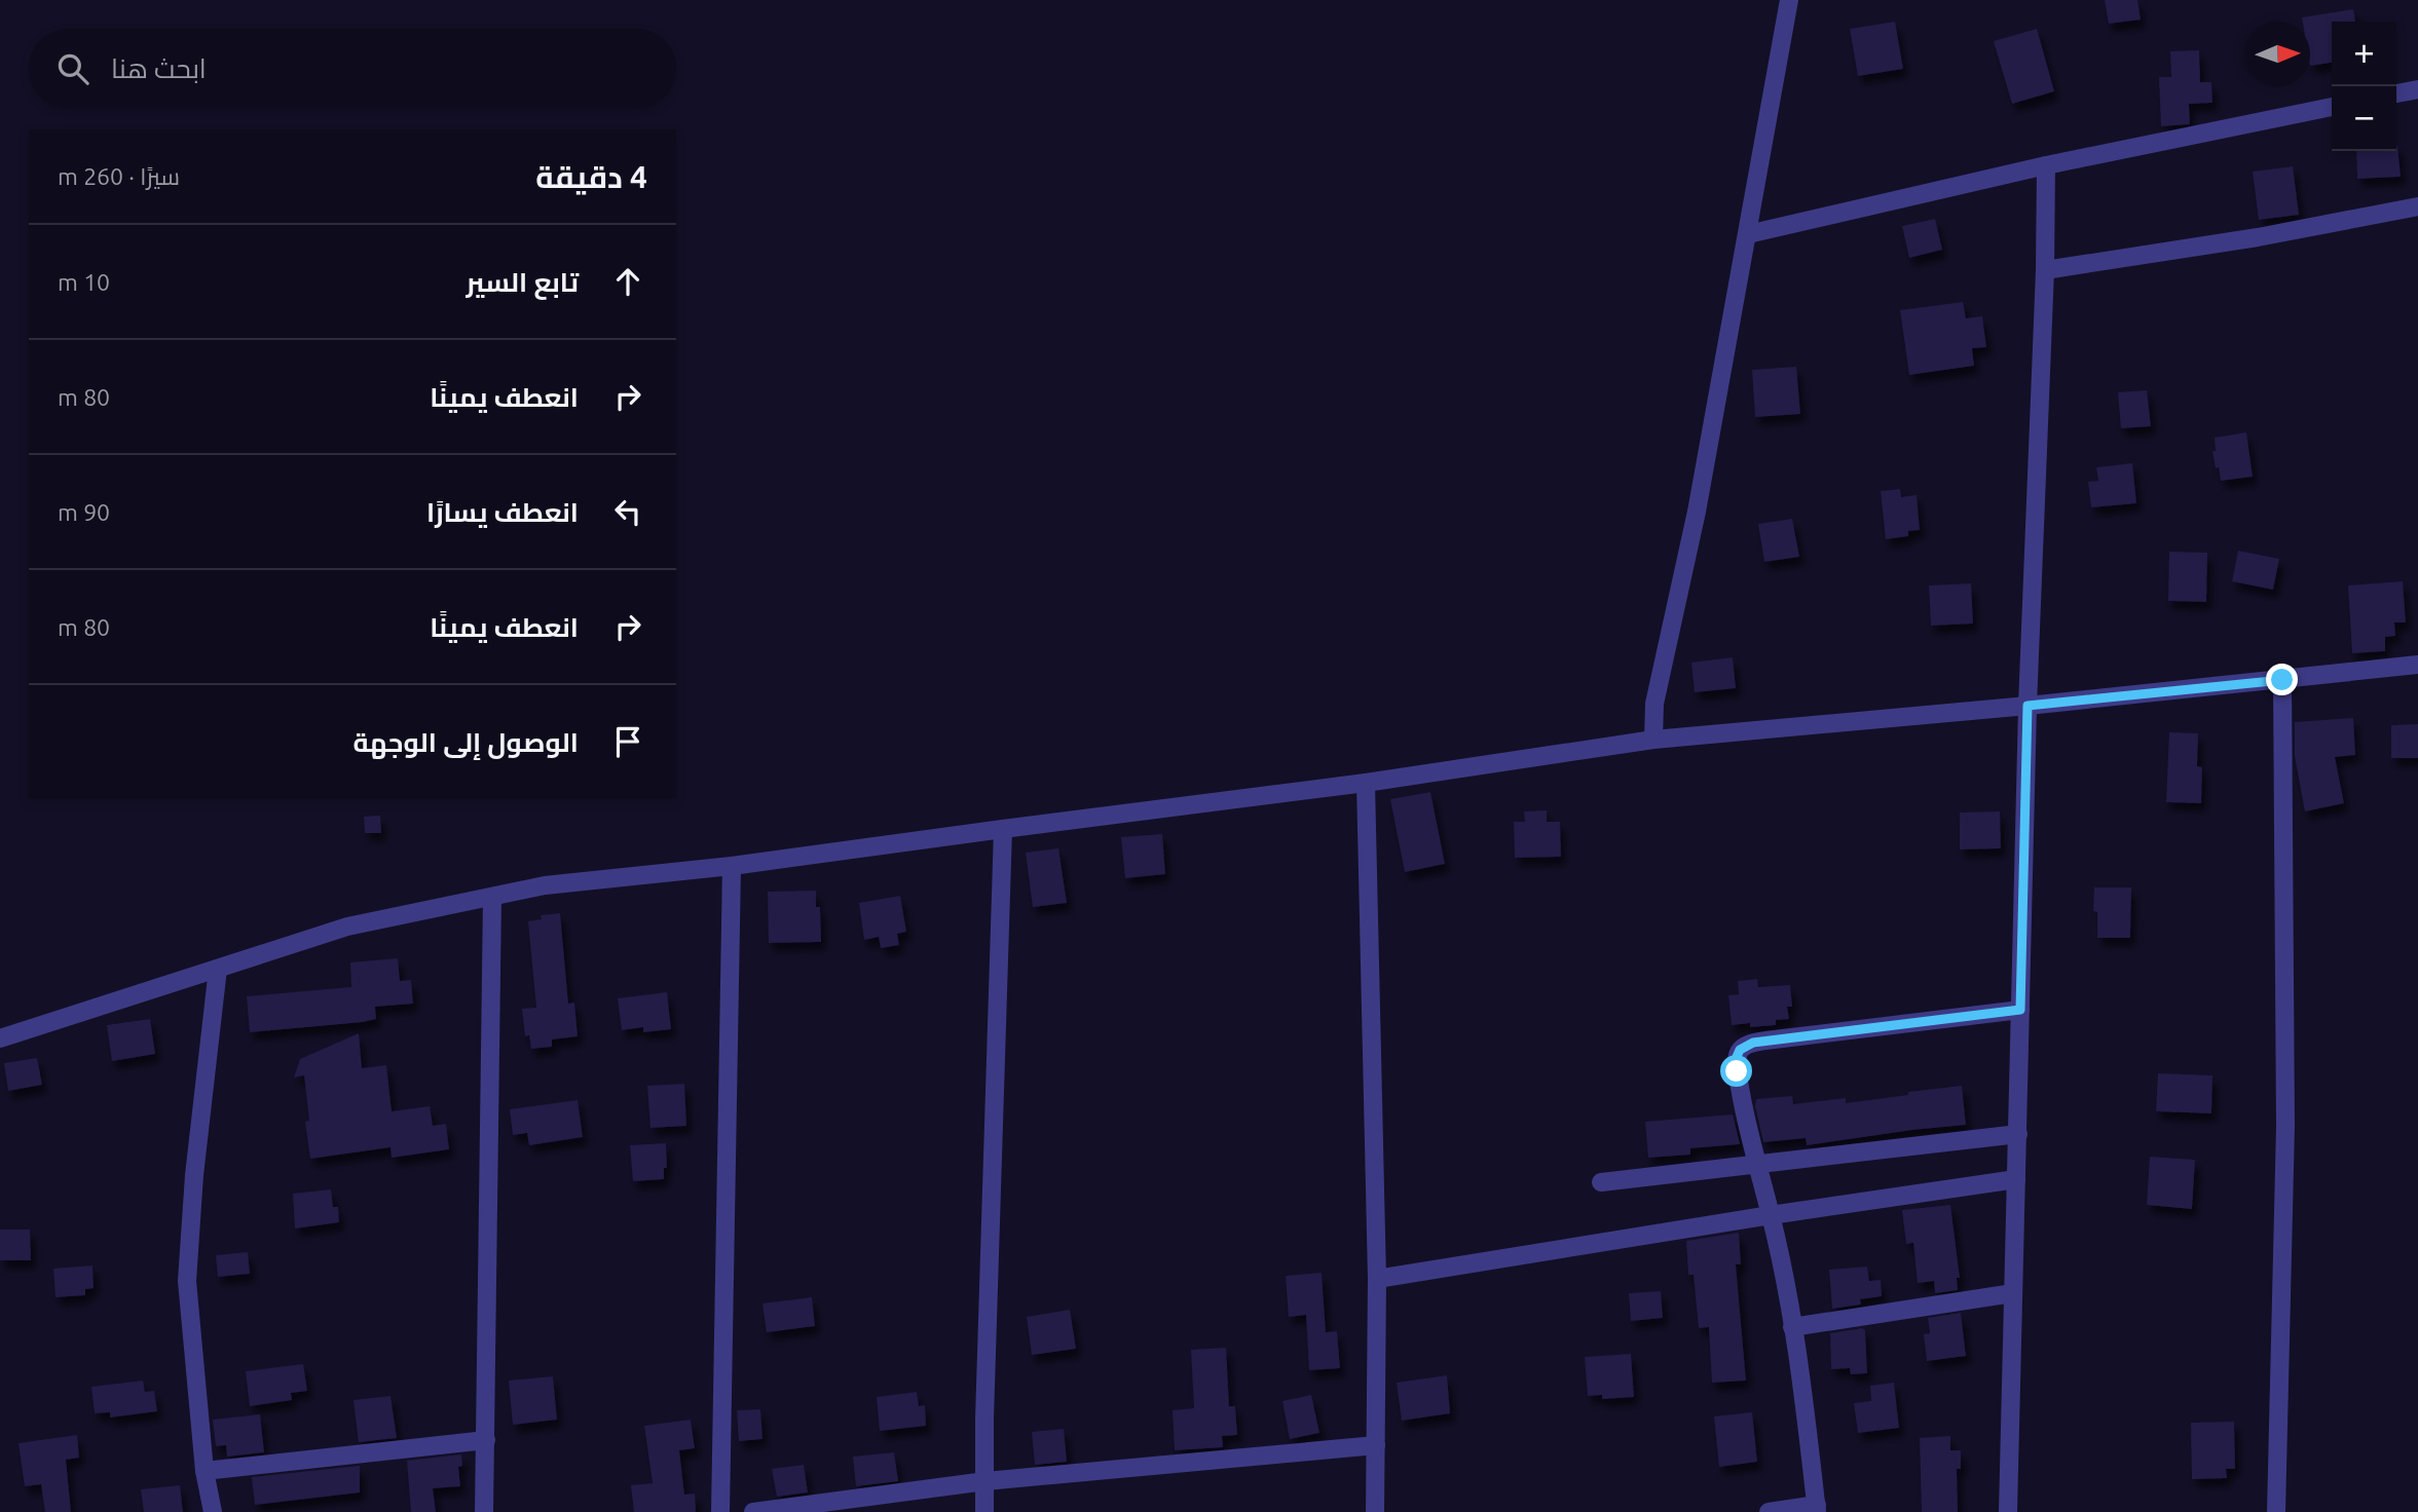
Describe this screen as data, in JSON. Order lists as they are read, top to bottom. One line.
{"north":"right","page":{"map_buttons":["+","−"],"search":"ابحث هنا","heading":["4 دقيقة","سيرًا · 260 m"],"list":[["تابع السير","10 m"],["انعطف يمينًا","80 m"],["انعطف يسارًا","90 m"],["انعطف يمينًا","80 m"],"الوصول إلى الوجهة"]}}
